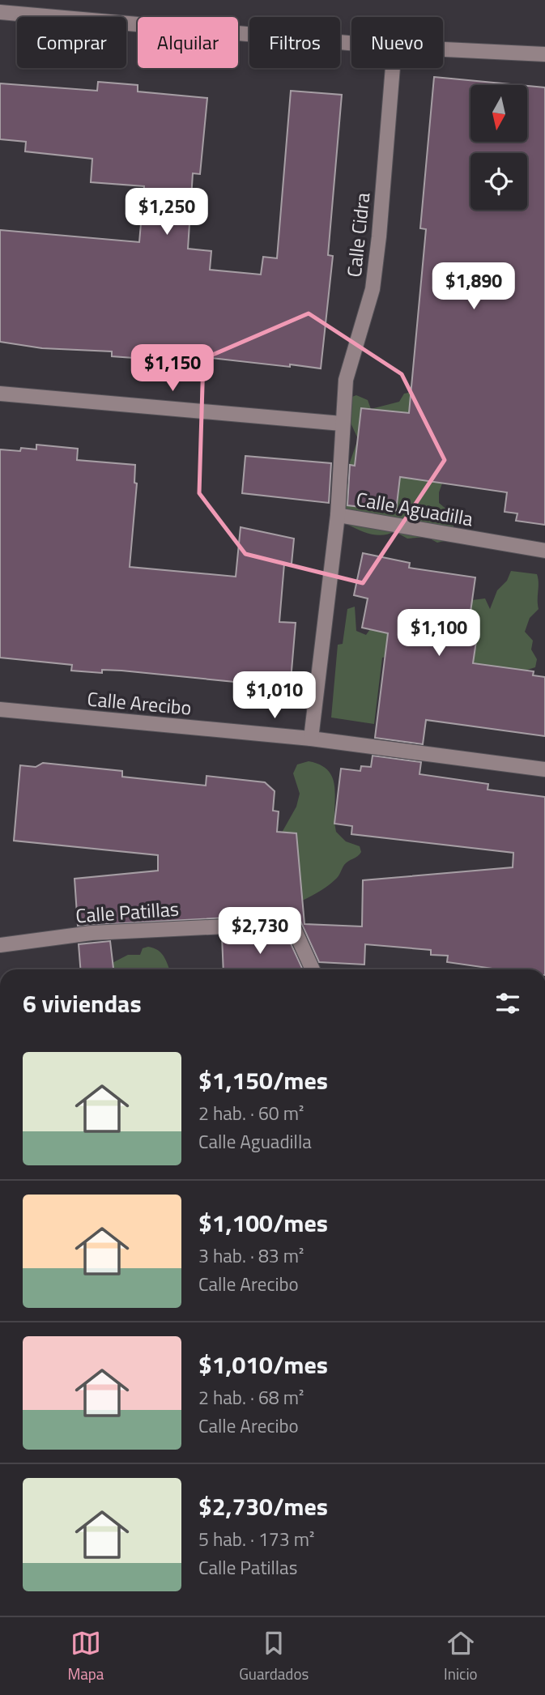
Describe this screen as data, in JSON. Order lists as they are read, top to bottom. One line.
{"streets":{"street":["Calle Cidra","Calle Aguadilla","Calle Arecibo","Calle Patillas"]},"crossings":[["Calle Cidra","Calle Aguadilla"]],"north":"bottom","page":{"chip":["Comprar","Alquilar","Filtros","Nuevo"],"price":["$1,250","$1,890","$1,150","$1,100","$1,010","$2,730"],"heading":"6 viviendas","list":[{"name":"$1,150/mes","note":"2 hab. · 60 m² · Calle Aguadilla"},{"name":"$1,100/mes","note":"3 hab. · 83 m² · Calle Arecibo"},{"name":"$1,010/mes","note":"2 hab. · 68 m² · Calle Arecibo"},{"name":"$2,730/mes","note":"5 hab. · 173 m² · Calle Patillas"}],"tabs":["Mapa","Guardados","Inicio"]}}
